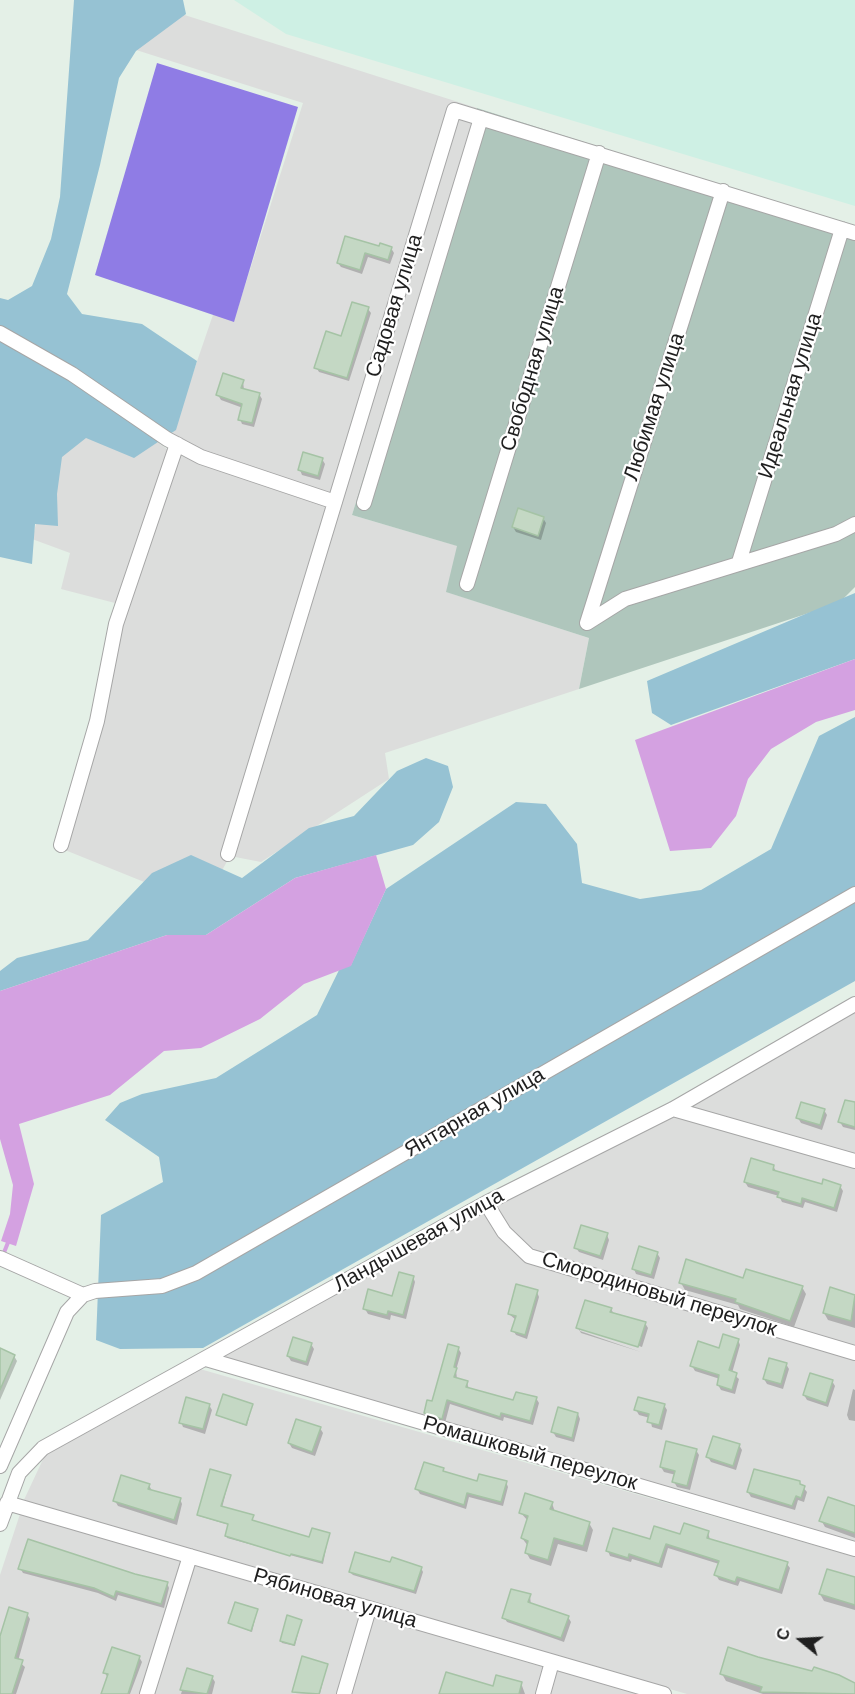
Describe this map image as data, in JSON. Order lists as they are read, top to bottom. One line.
{"streets":{"street":["Садовая улица","Свободная улица","Идеальная улица","Любимая улица","Янтарная улица","Ландышевая улица","Смородиновый переулок","Ромашковый переулок","Рябиновая улица"]},"crossings":[["Идеальная улица","Любимая улица"],["Ландышевая улица","Смородиновый переулок"],["Ландышевая улица","Ромашковый переулок"],["Ландышевая улица","Рябиновая улица"]],"north":"left"}
